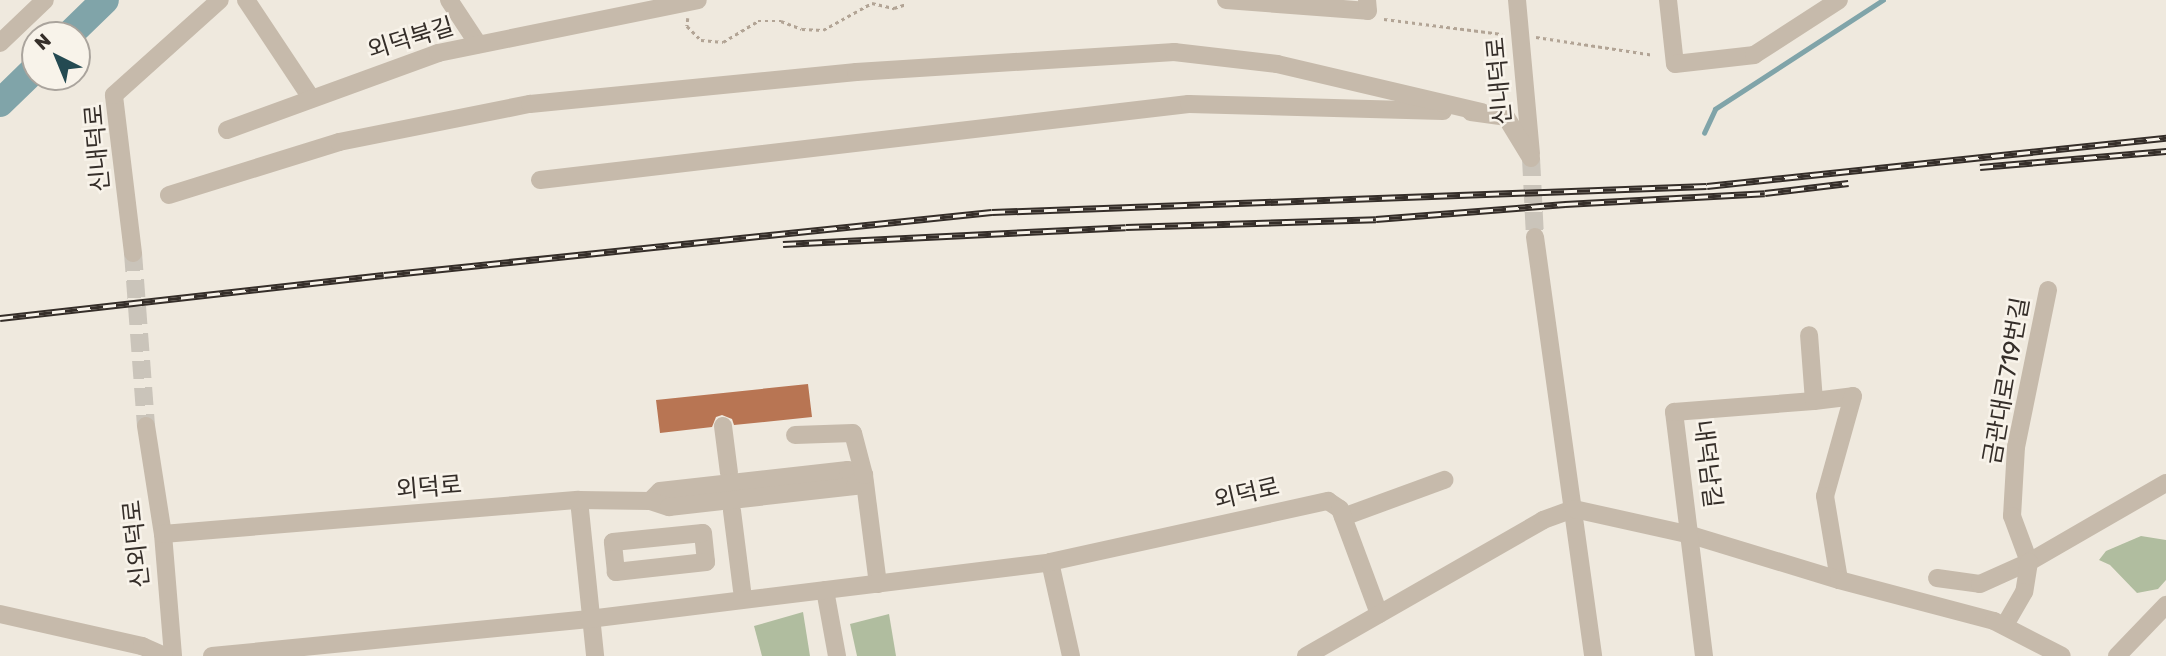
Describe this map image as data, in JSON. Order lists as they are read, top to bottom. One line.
{"streets":{"street":["외덕북길","신내덕로","금관대로719번길","내덕남길","외덕로","신외덕로"]},"crossings":[["외덕로","신외덕로"]],"north":"top left"}
